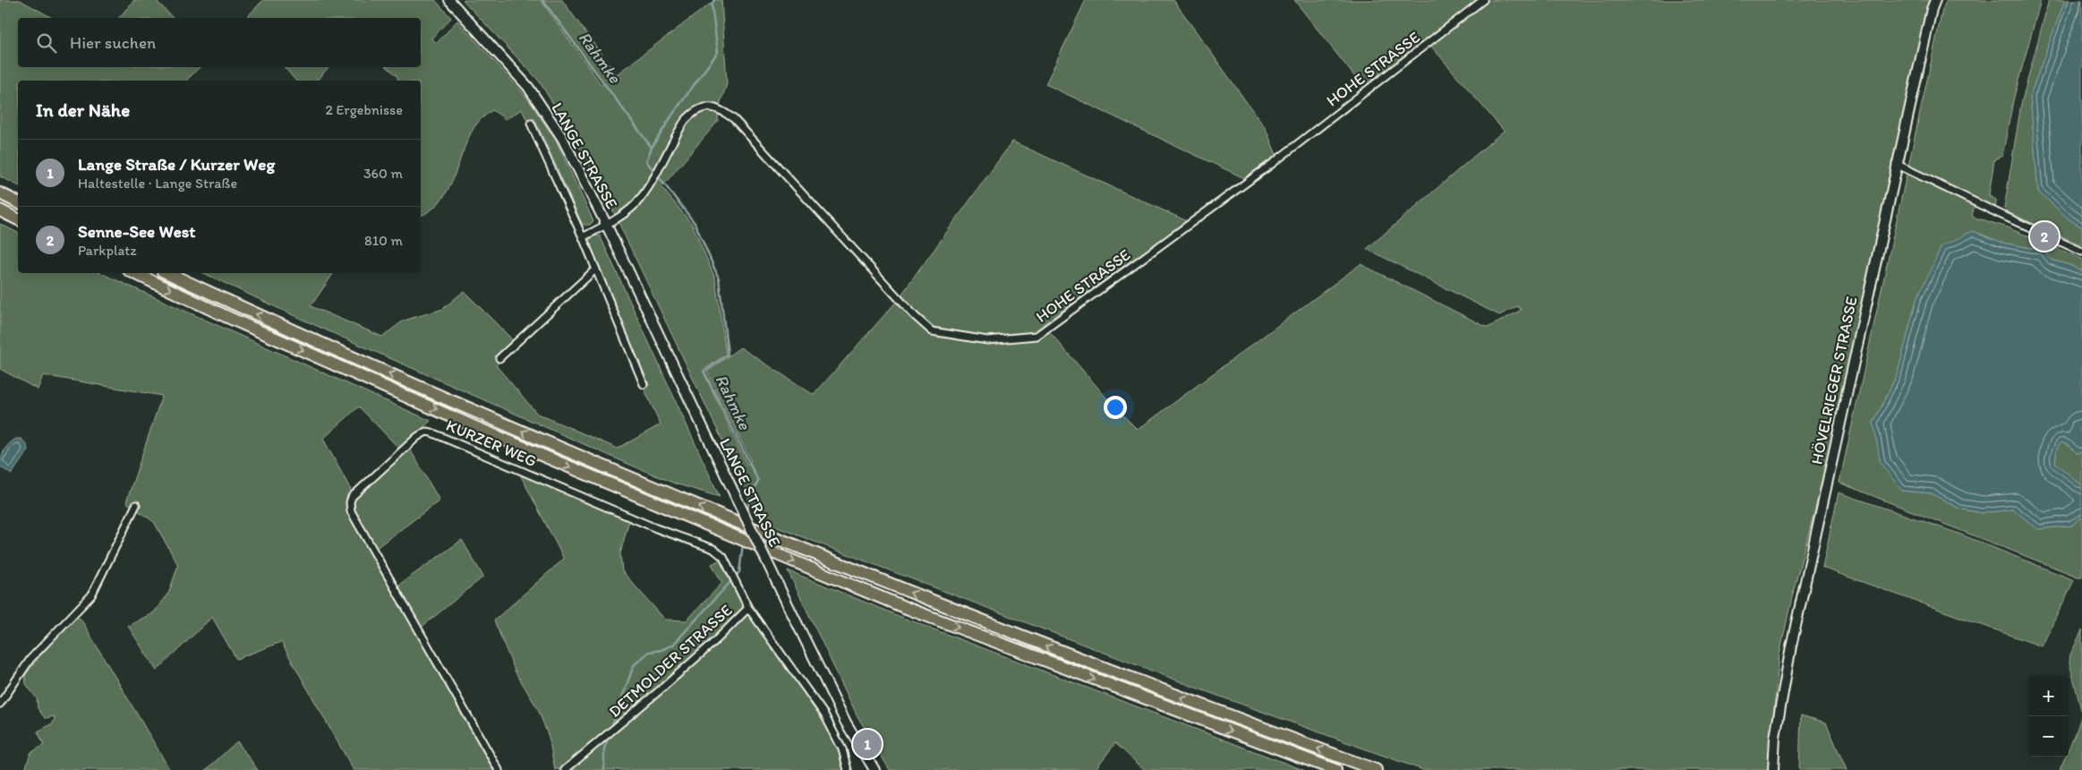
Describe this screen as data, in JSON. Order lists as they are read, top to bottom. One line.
{"streets":{"street":["HOHE STRASSE","LANGE STRASSE","HÖVELRIEGER STRASSE","KURZER WEG","DETMOLDER STRASSE"]},"crossings":[["HOHE STRASSE","LANGE STRASSE"],["KURZER WEG","DETMOLDER STRASSE"]],"water":["Rahmke"],"page":{"search":"Hier suchen","heading":["In der Nähe","2 Ergebnisse"],"list":[{"mark":"1","name":"Lange Straße / Kurzer Weg","note":"Haltestelle · Lange Straße","value":"360 m"},{"mark":"2","name":"Senne-See West","note":"Parkplatz","value":"810 m"}],"pins":["2","1"],"map_buttons":["+","−"]}}
